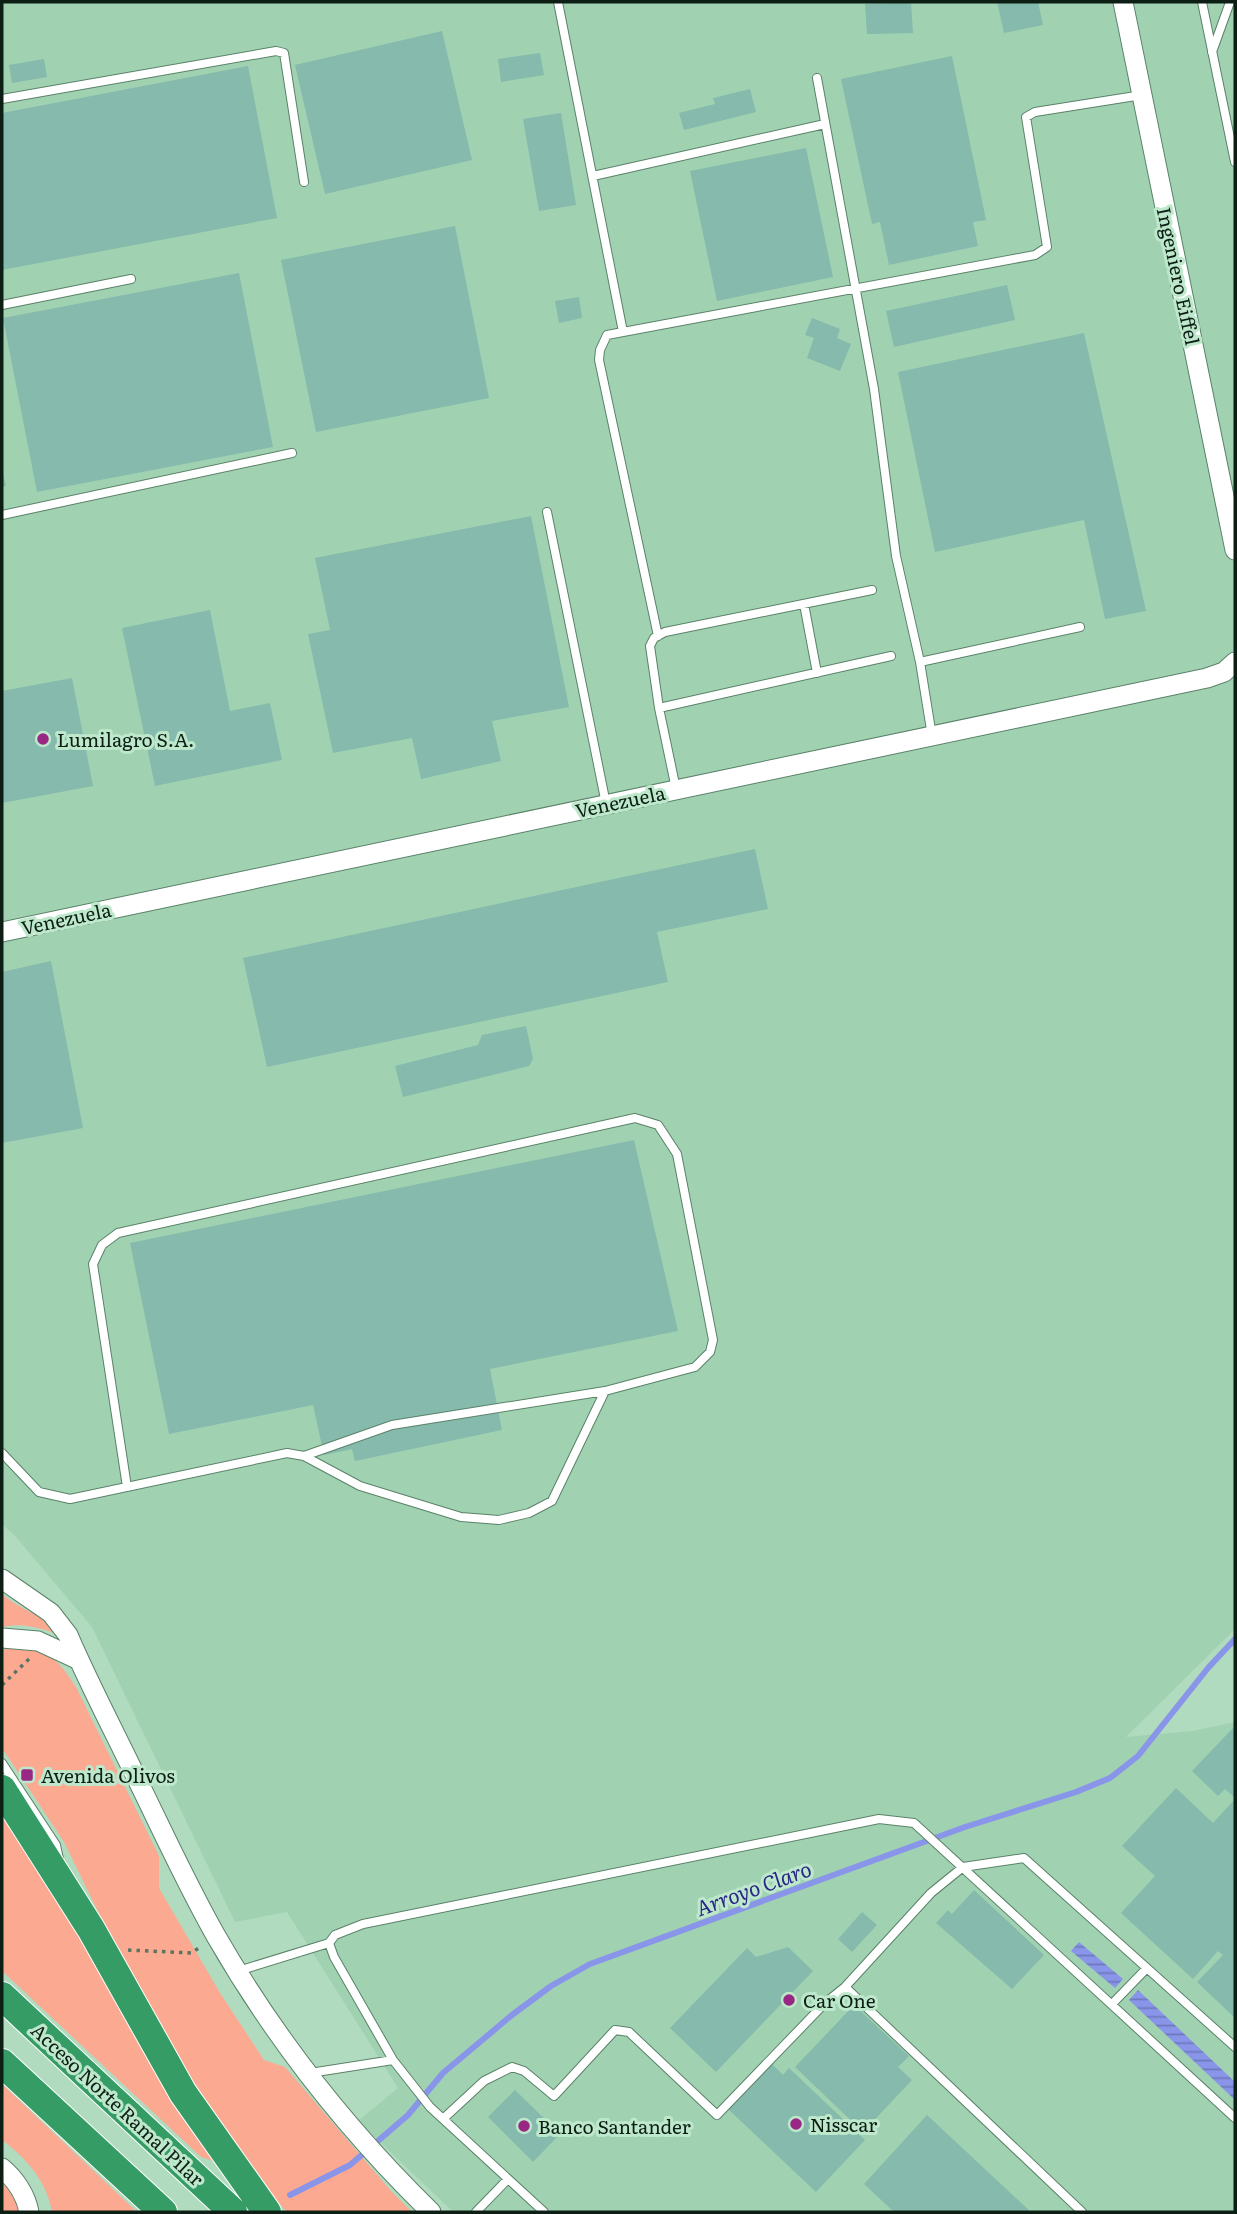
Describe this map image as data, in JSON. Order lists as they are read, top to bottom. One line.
{"streets":{"highway":["Acceso Norte Ramal Pilar"],"street":["Ingeniero Eiffel","Venezuela"]},"water":["Arroyo Claro"],"places":{"other":["Lumilagro S.A.","Car One","Nisscar","Banco Santander"],"transit":["Avenida Olivos"]}}
